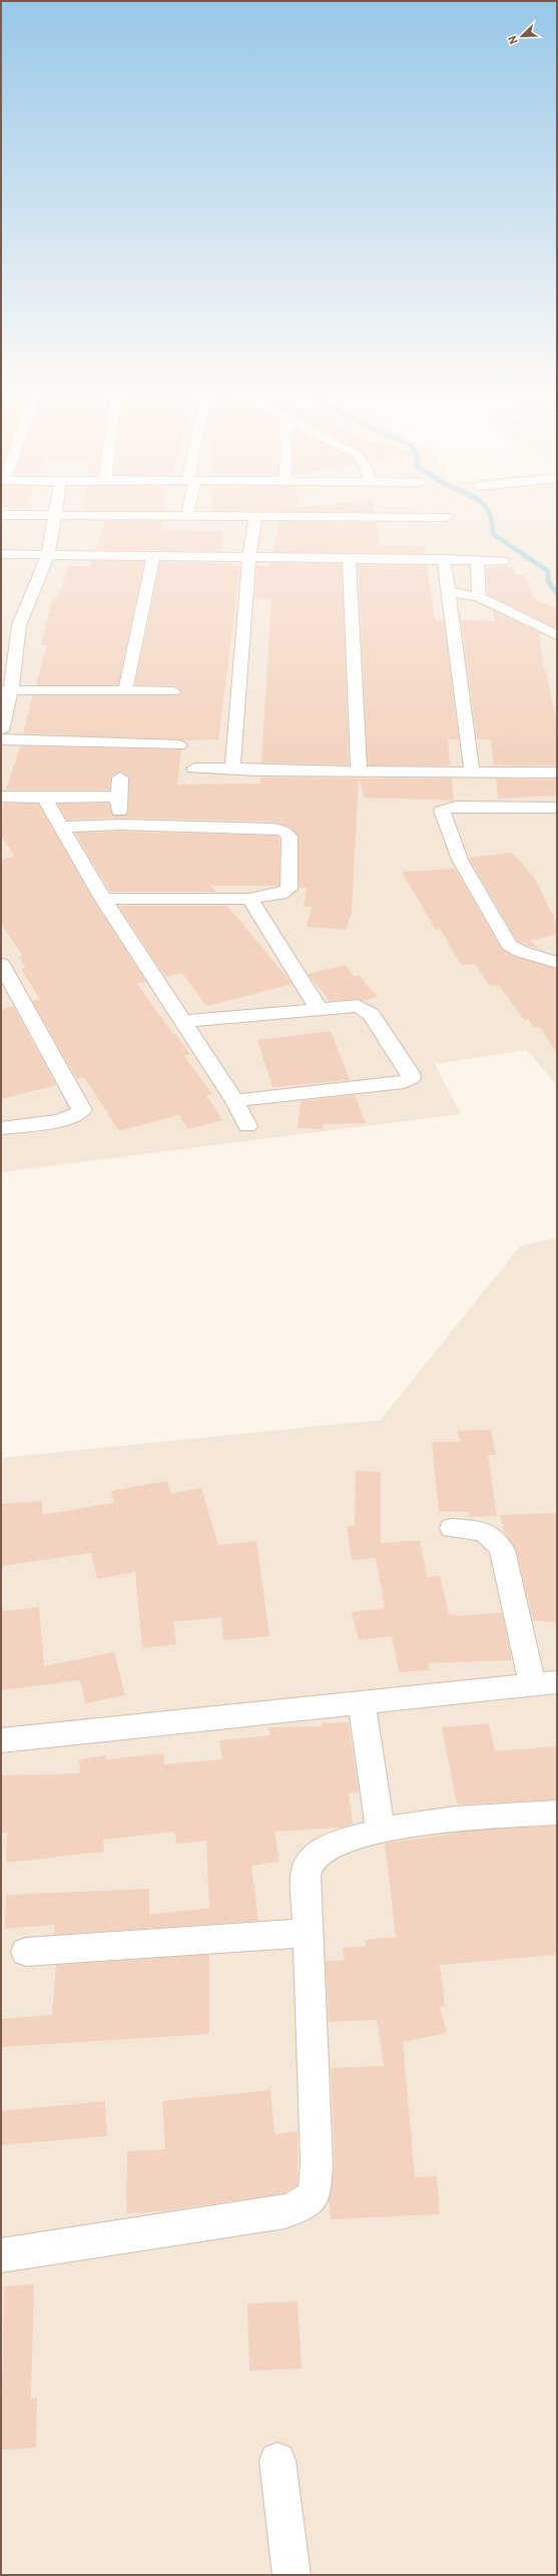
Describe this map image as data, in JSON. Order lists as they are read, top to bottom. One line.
{"north":"bottom left"}
